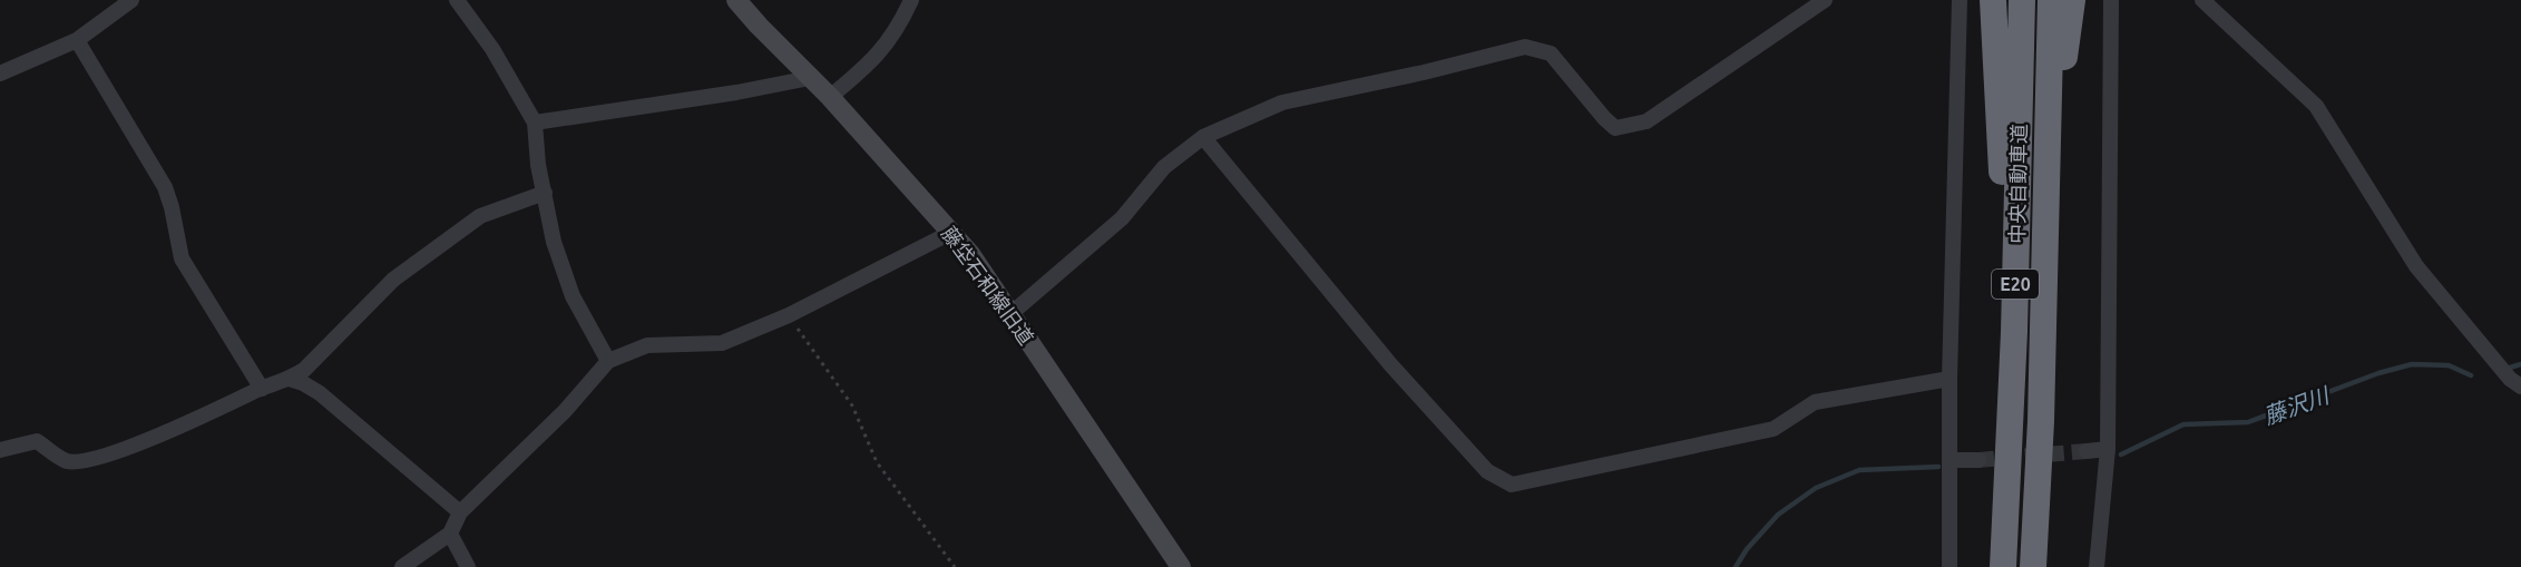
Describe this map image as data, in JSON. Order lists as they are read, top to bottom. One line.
{"streets":{"highway":["中央自動車道","E20"],"street":["藤垈石和線旧道"]},"water":["藤沢川"]}
